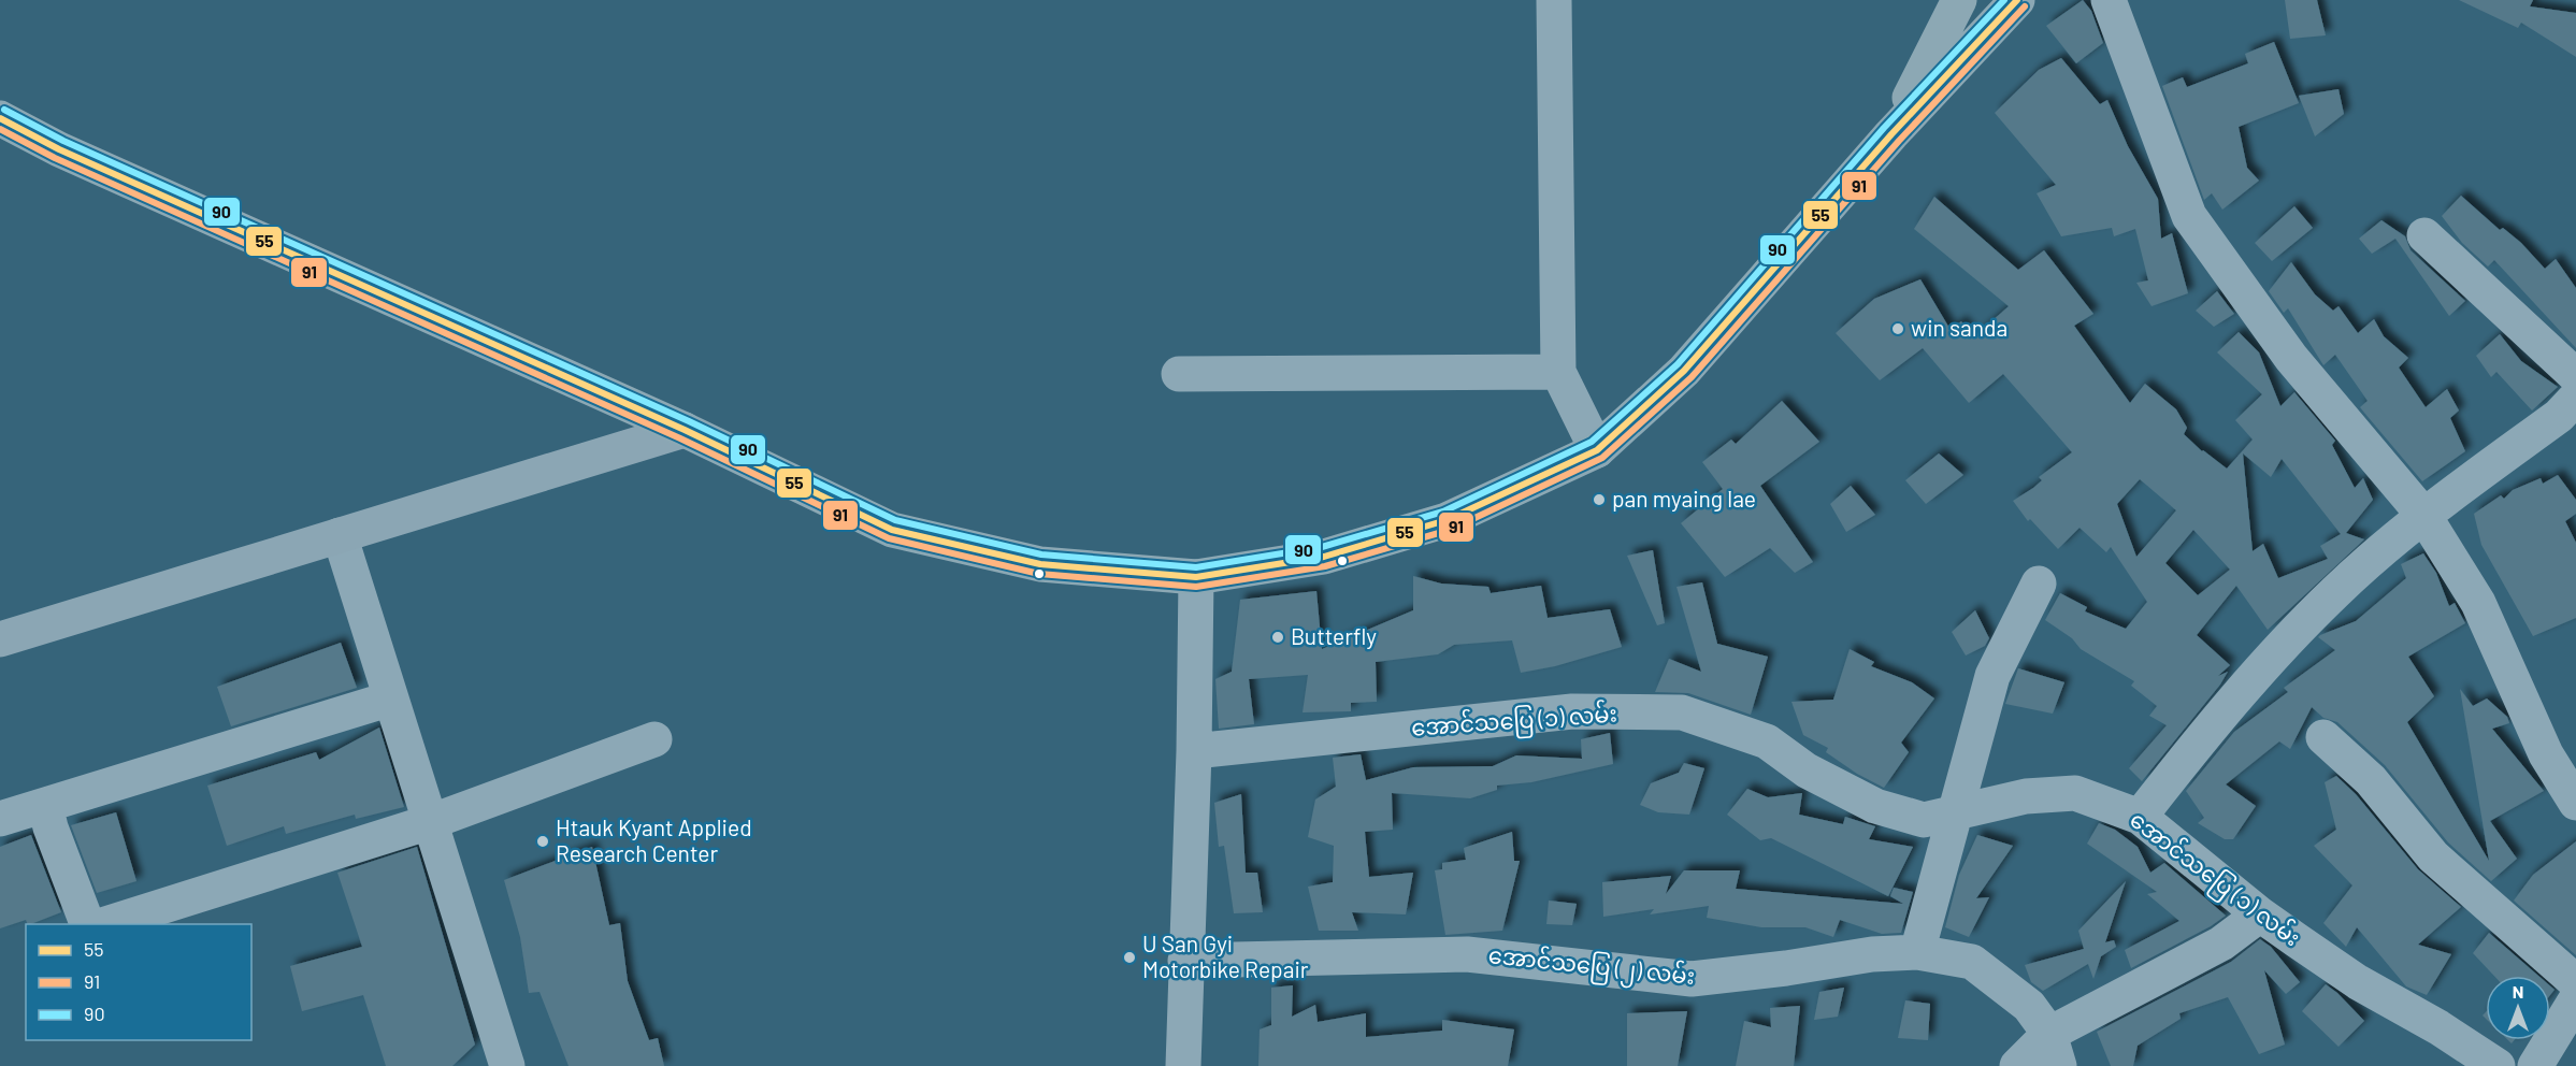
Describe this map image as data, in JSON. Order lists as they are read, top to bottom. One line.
{"streets":{"street":["အောင်သပြေ (၁) လမ်း","အောင်သပြေ (၂) လမ်း"]},"places":["win sanda","pan myaing lae","Butterfly","Htauk Kyant Applied Research Center","U San Gyi Motorbike Repair"],"lines":["transit line 55","transit line 90","transit line 91"],"legend":["55","91","90"],"north":"top"}
